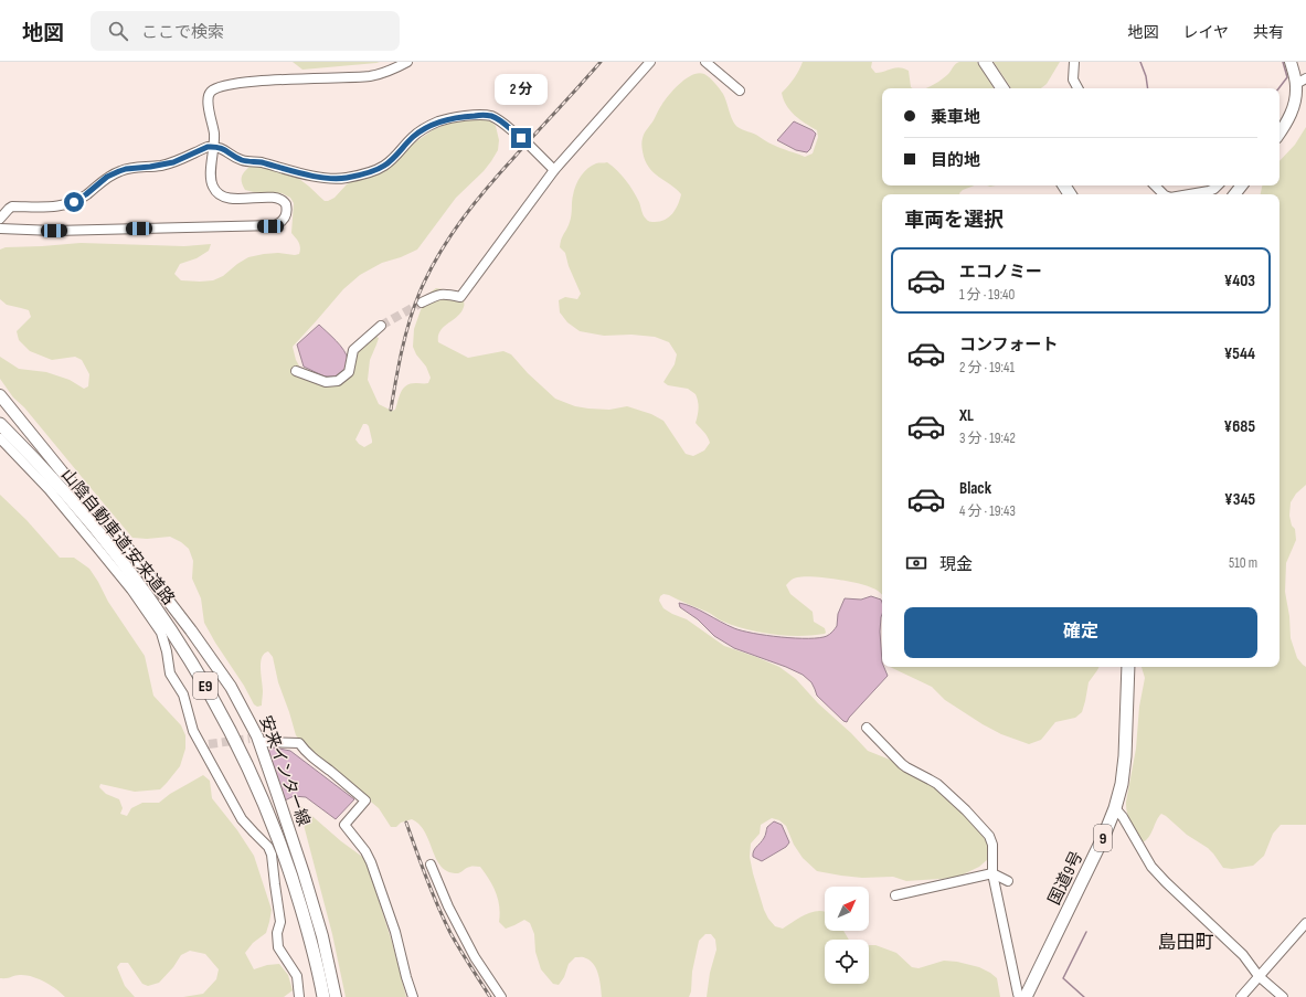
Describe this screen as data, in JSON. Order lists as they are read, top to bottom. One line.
{"streets":{"highway":["山陰自動車道;安来道路","E9","9","国道9号"],"main road":["安来インター線"]},"districts":["島田町"],"north":"top right","page":{"header":"地図","search":"ここで検索","nav":["地図","レイヤ","共有"],"bubble":"2 分","banner":["乗車地","目的地"],"heading":"車両を選択","list":[{"name":"エコノミー","note":"1 分 · 19:40","value":"¥403"},{"name":"コンフォート","note":"2 分 · 19:41","value":"¥544"},{"name":"XL","note":"3 分 · 19:42","value":"¥685"},{"name":"Black","note":"4 分 · 19:43","value":"¥345"}],"pay":["現金","510 m"],"buttons":"確定"}}
